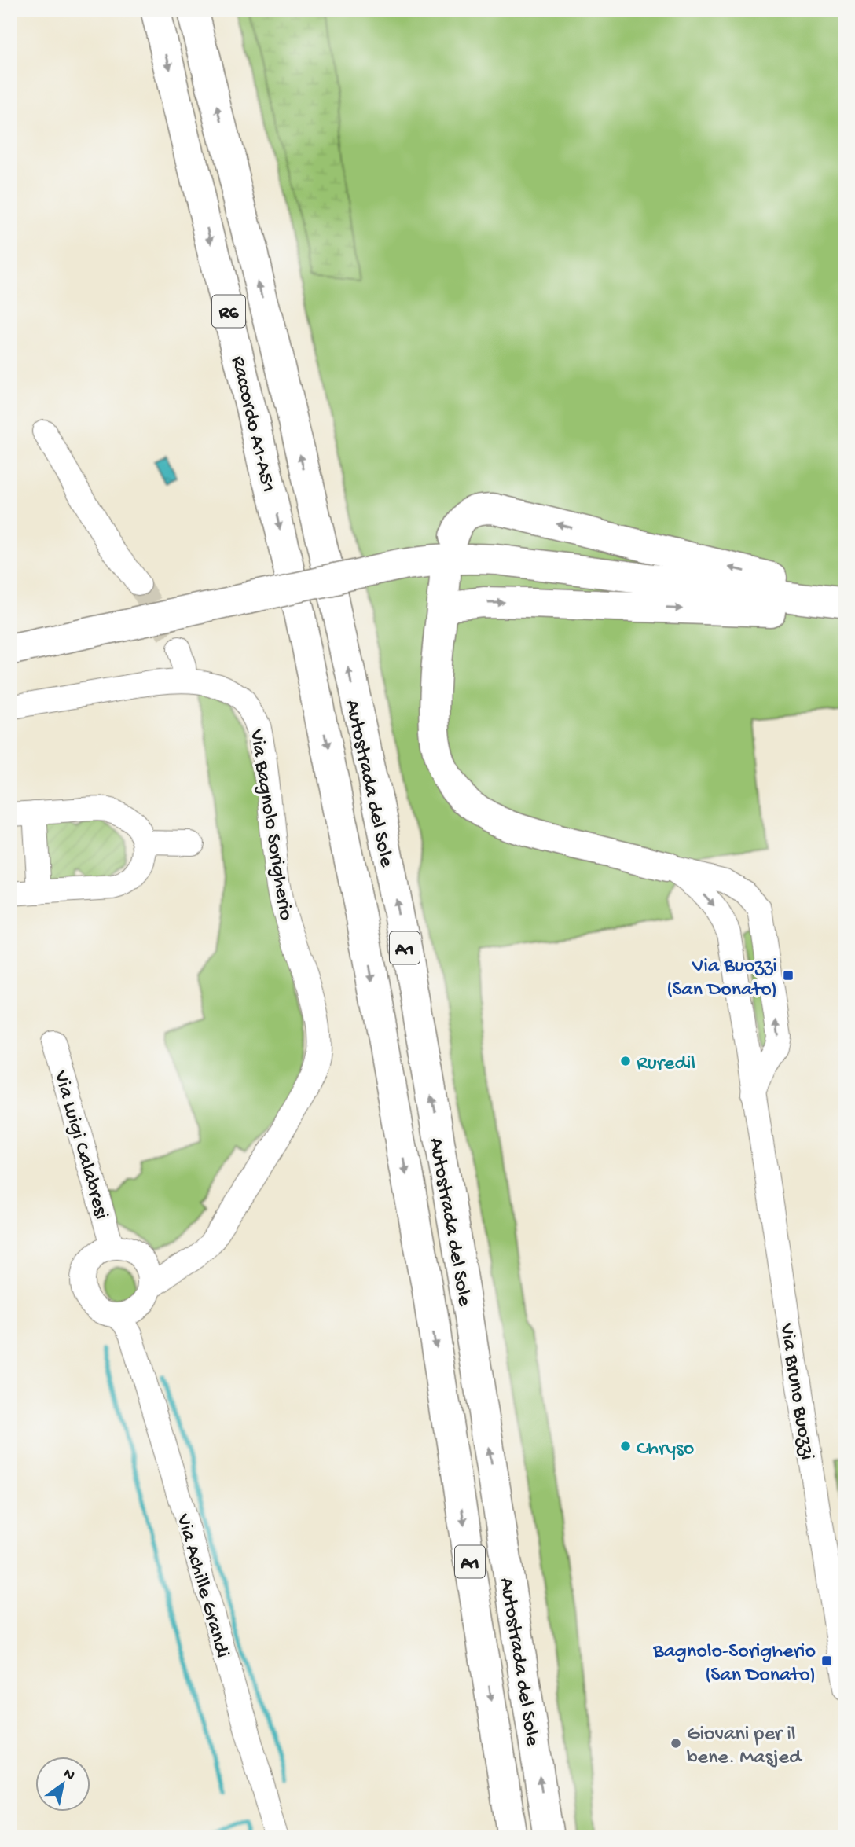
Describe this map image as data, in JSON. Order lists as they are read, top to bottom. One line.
{"streets":{"highway":["R6","Raccordo A1-A51","Autostrada del Sole","A1"],"street":["Via Bagnolo Sorigherio","Via Luigi Calabresi","Via Bruno Buozzi","Via Achille Grandi"]},"crossings":[["Raccordo A1-A51","Autostrada del Sole"],["Via Bagnolo Sorigherio","Via Luigi Calabresi"],["Via Bagnolo Sorigherio","Via Achille Grandi"],["Via Luigi Calabresi","Via Achille Grandi"]],"places":{"transit":["Via Buozzi (San Donato)","Bagnolo-Sorigherio (San Donato)"],"other":["Ruredil","Chryso","Giovani per il bene. Masjed"]},"north":"top right"}
